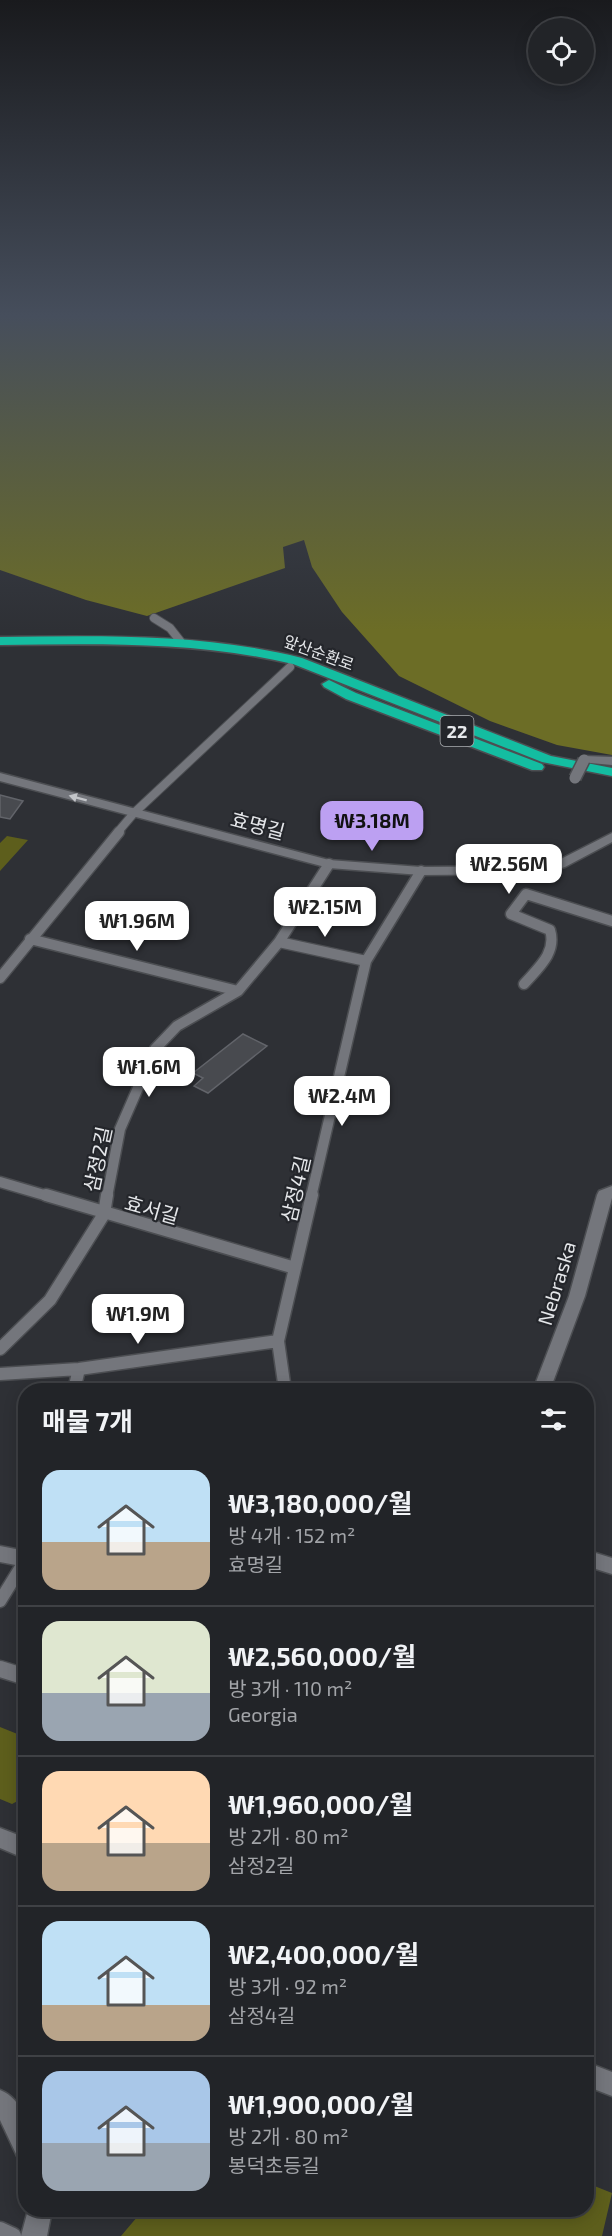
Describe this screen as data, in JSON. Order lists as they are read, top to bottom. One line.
{"streets":{"highway":["앞산순환로","22"],"street":["효명길","삼정2길","삼정4길","효서길","Nebraska"]},"crossings":[["효명길","삼정2길"],["효명길","삼정4길"],["삼정2길","효서길"],["삼정4길","효서길"]],"page":{"price":["₩3.18M","₩2.56M","₩2.15M","₩1.96M","₩1.6M","₩2.4M","₩1.9M"],"heading":"매물 7개","list":[{"name":"₩3,180,000/월","note":"방 4개 · 152 m² · 효명길"},{"name":"₩2,560,000/월","note":"방 3개 · 110 m² · Georgia"},{"name":"₩1,960,000/월","note":"방 2개 · 80 m² · 삼정2길"},{"name":"₩2,400,000/월","note":"방 3개 · 92 m² · 삼정4길"},{"name":"₩1,900,000/월","note":"방 2개 · 80 m² · 봉덕초등길"}]}}
